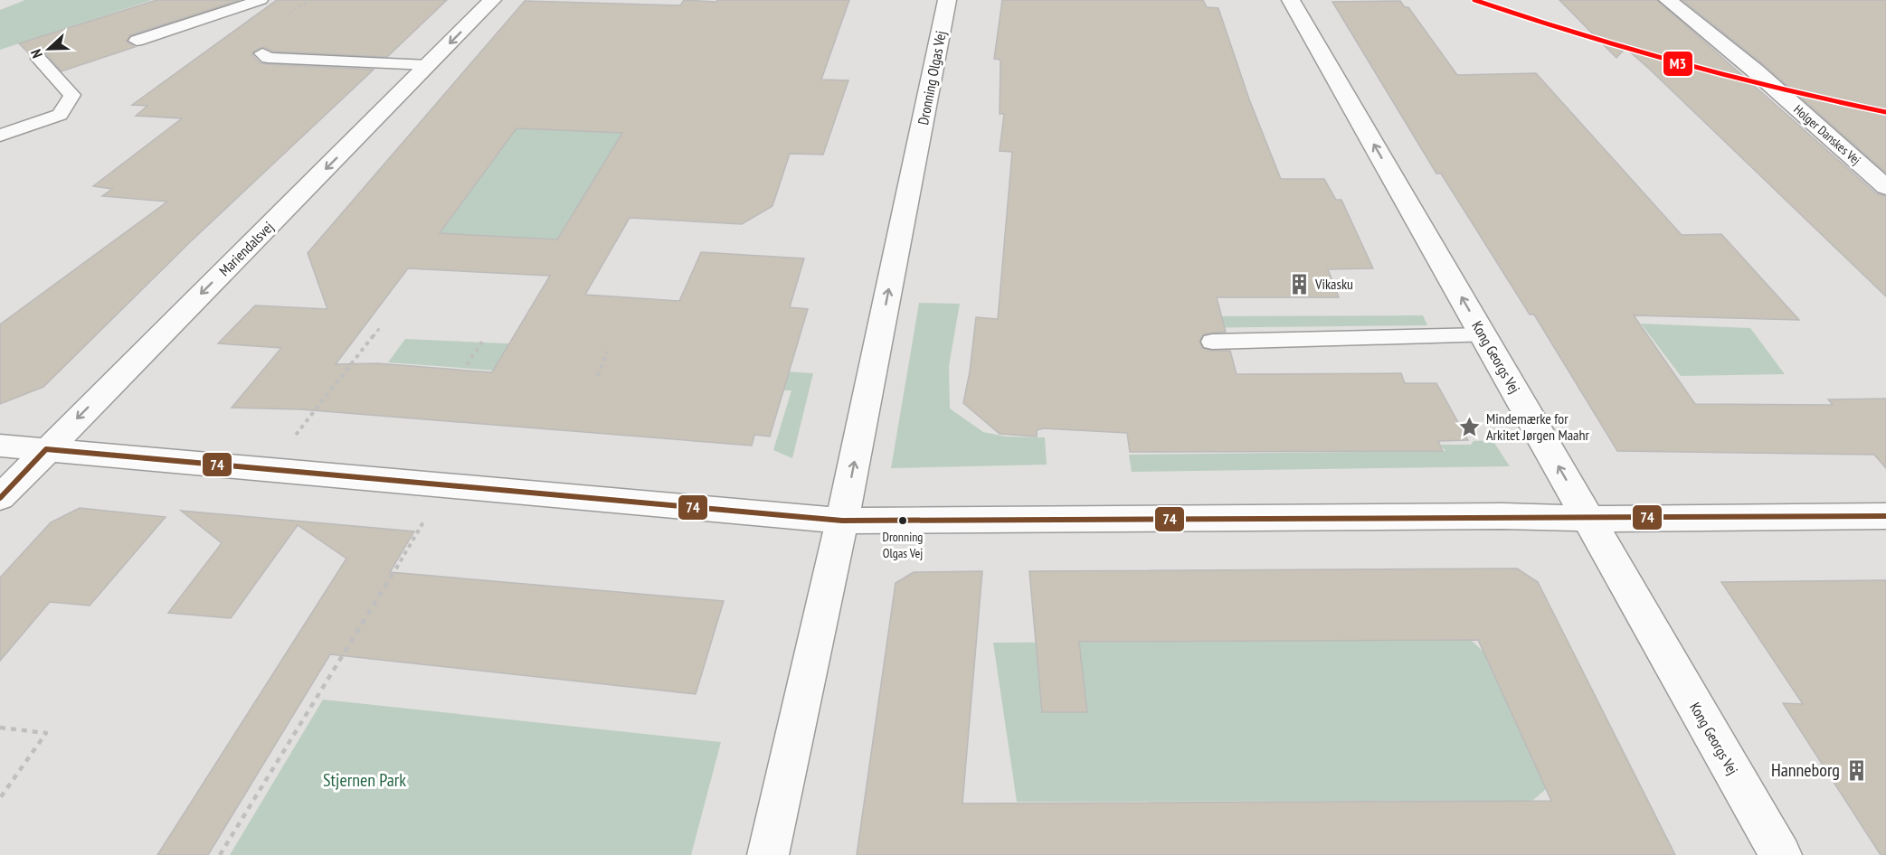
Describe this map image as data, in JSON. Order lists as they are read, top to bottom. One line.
{"streets":{"street":["Dronning Olgas Vej","Holger Danskes Vej","Mariendalsvej","Kong Georgs Vej"]},"one_way":["Dronning Olgas Vej","Mariendalsvej","Kong Georgs Vej"],"parks":["Stjernen Park"],"places":{"building":["Vikasku","Hanneborg"],"place":["Mindemærke for Arkitet Jørgen Maahr"],"other":["Dronning Olgas Vej"]},"lines":["transit line M3","transit line 74"],"north":"left"}
